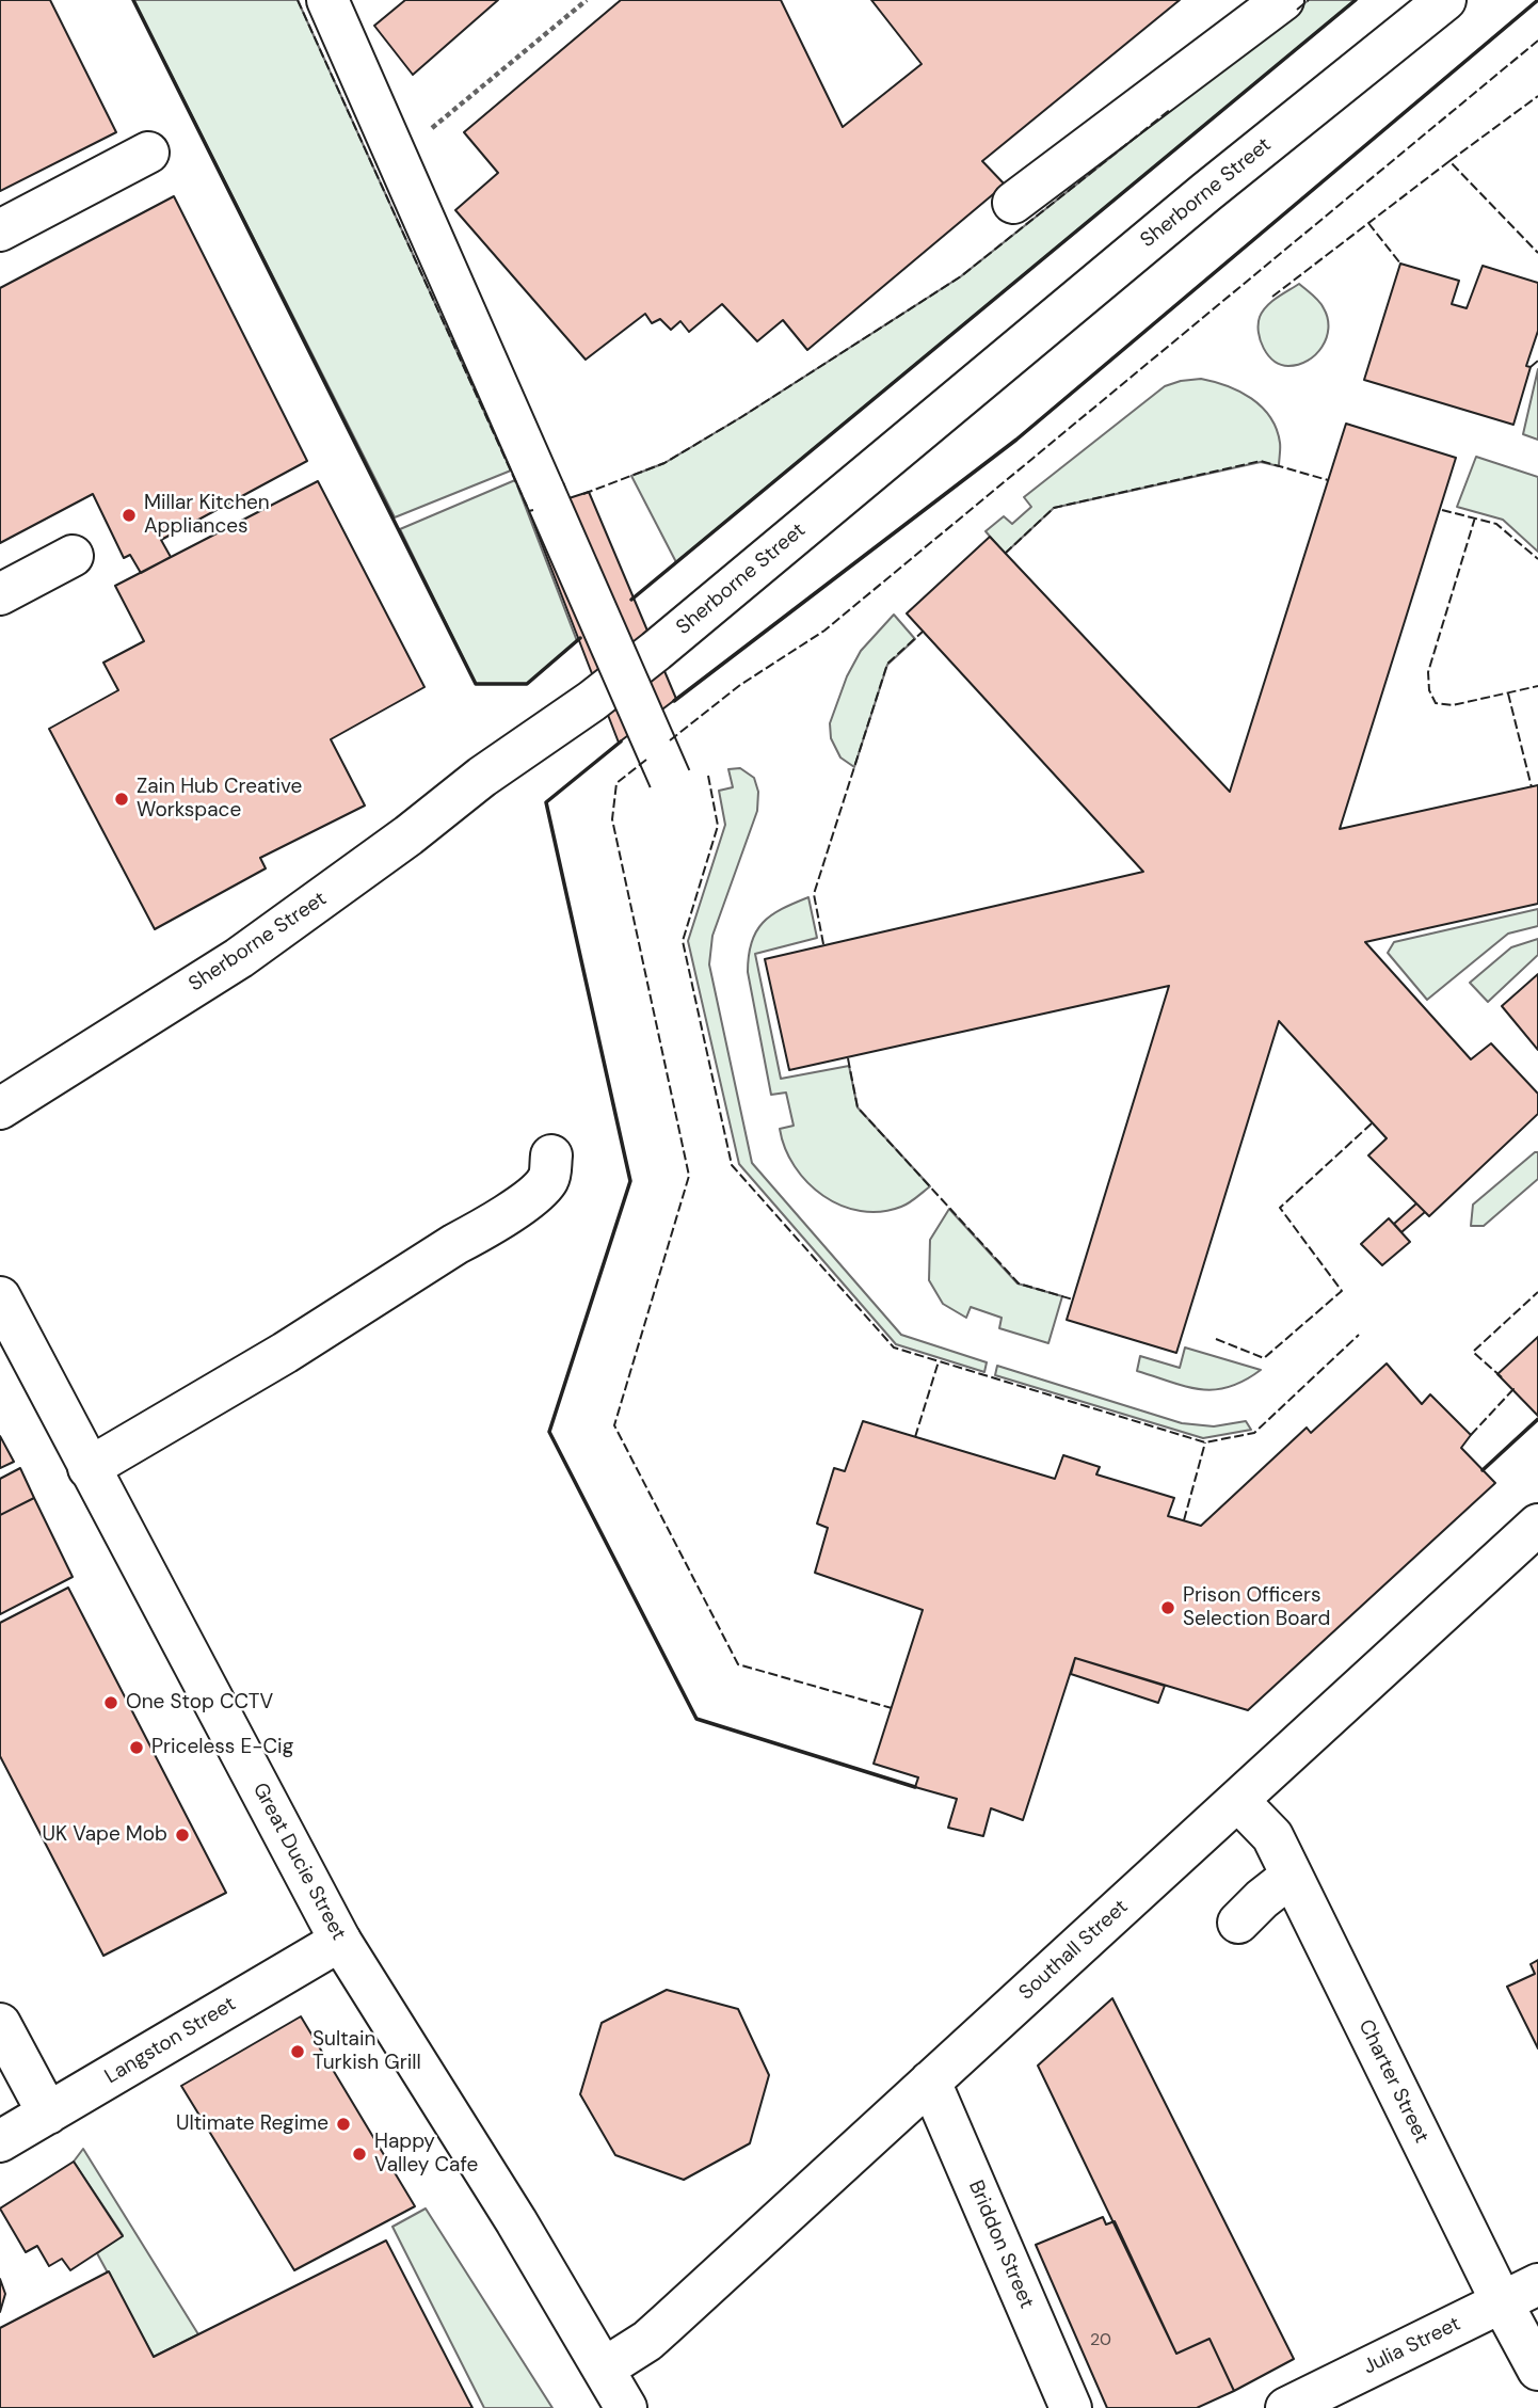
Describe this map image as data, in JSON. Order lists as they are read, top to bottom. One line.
{"streets":{"main road":["Sherborne Street","Great Ducie Street","Southall Street","Langston Street","Charter Street","Briddon Street","Julia Street"]},"crossings":[["Great Ducie Street","Southall Street"],["Great Ducie Street","Langston Street"],["Southall Street","Charter Street"],["Southall Street","Briddon Street"],["Charter Street","Julia Street"]],"places":["Millar Kitchen Appliances","Zain Hub Creative Workspace","Prison Officers Selection Board","One Stop CCTV","Priceless E-Cig","UK Vape Mob","Sultain Turkish Grill","Ultimate Regime","Happy Valley Cafe"],"house_numbers":["20"]}
